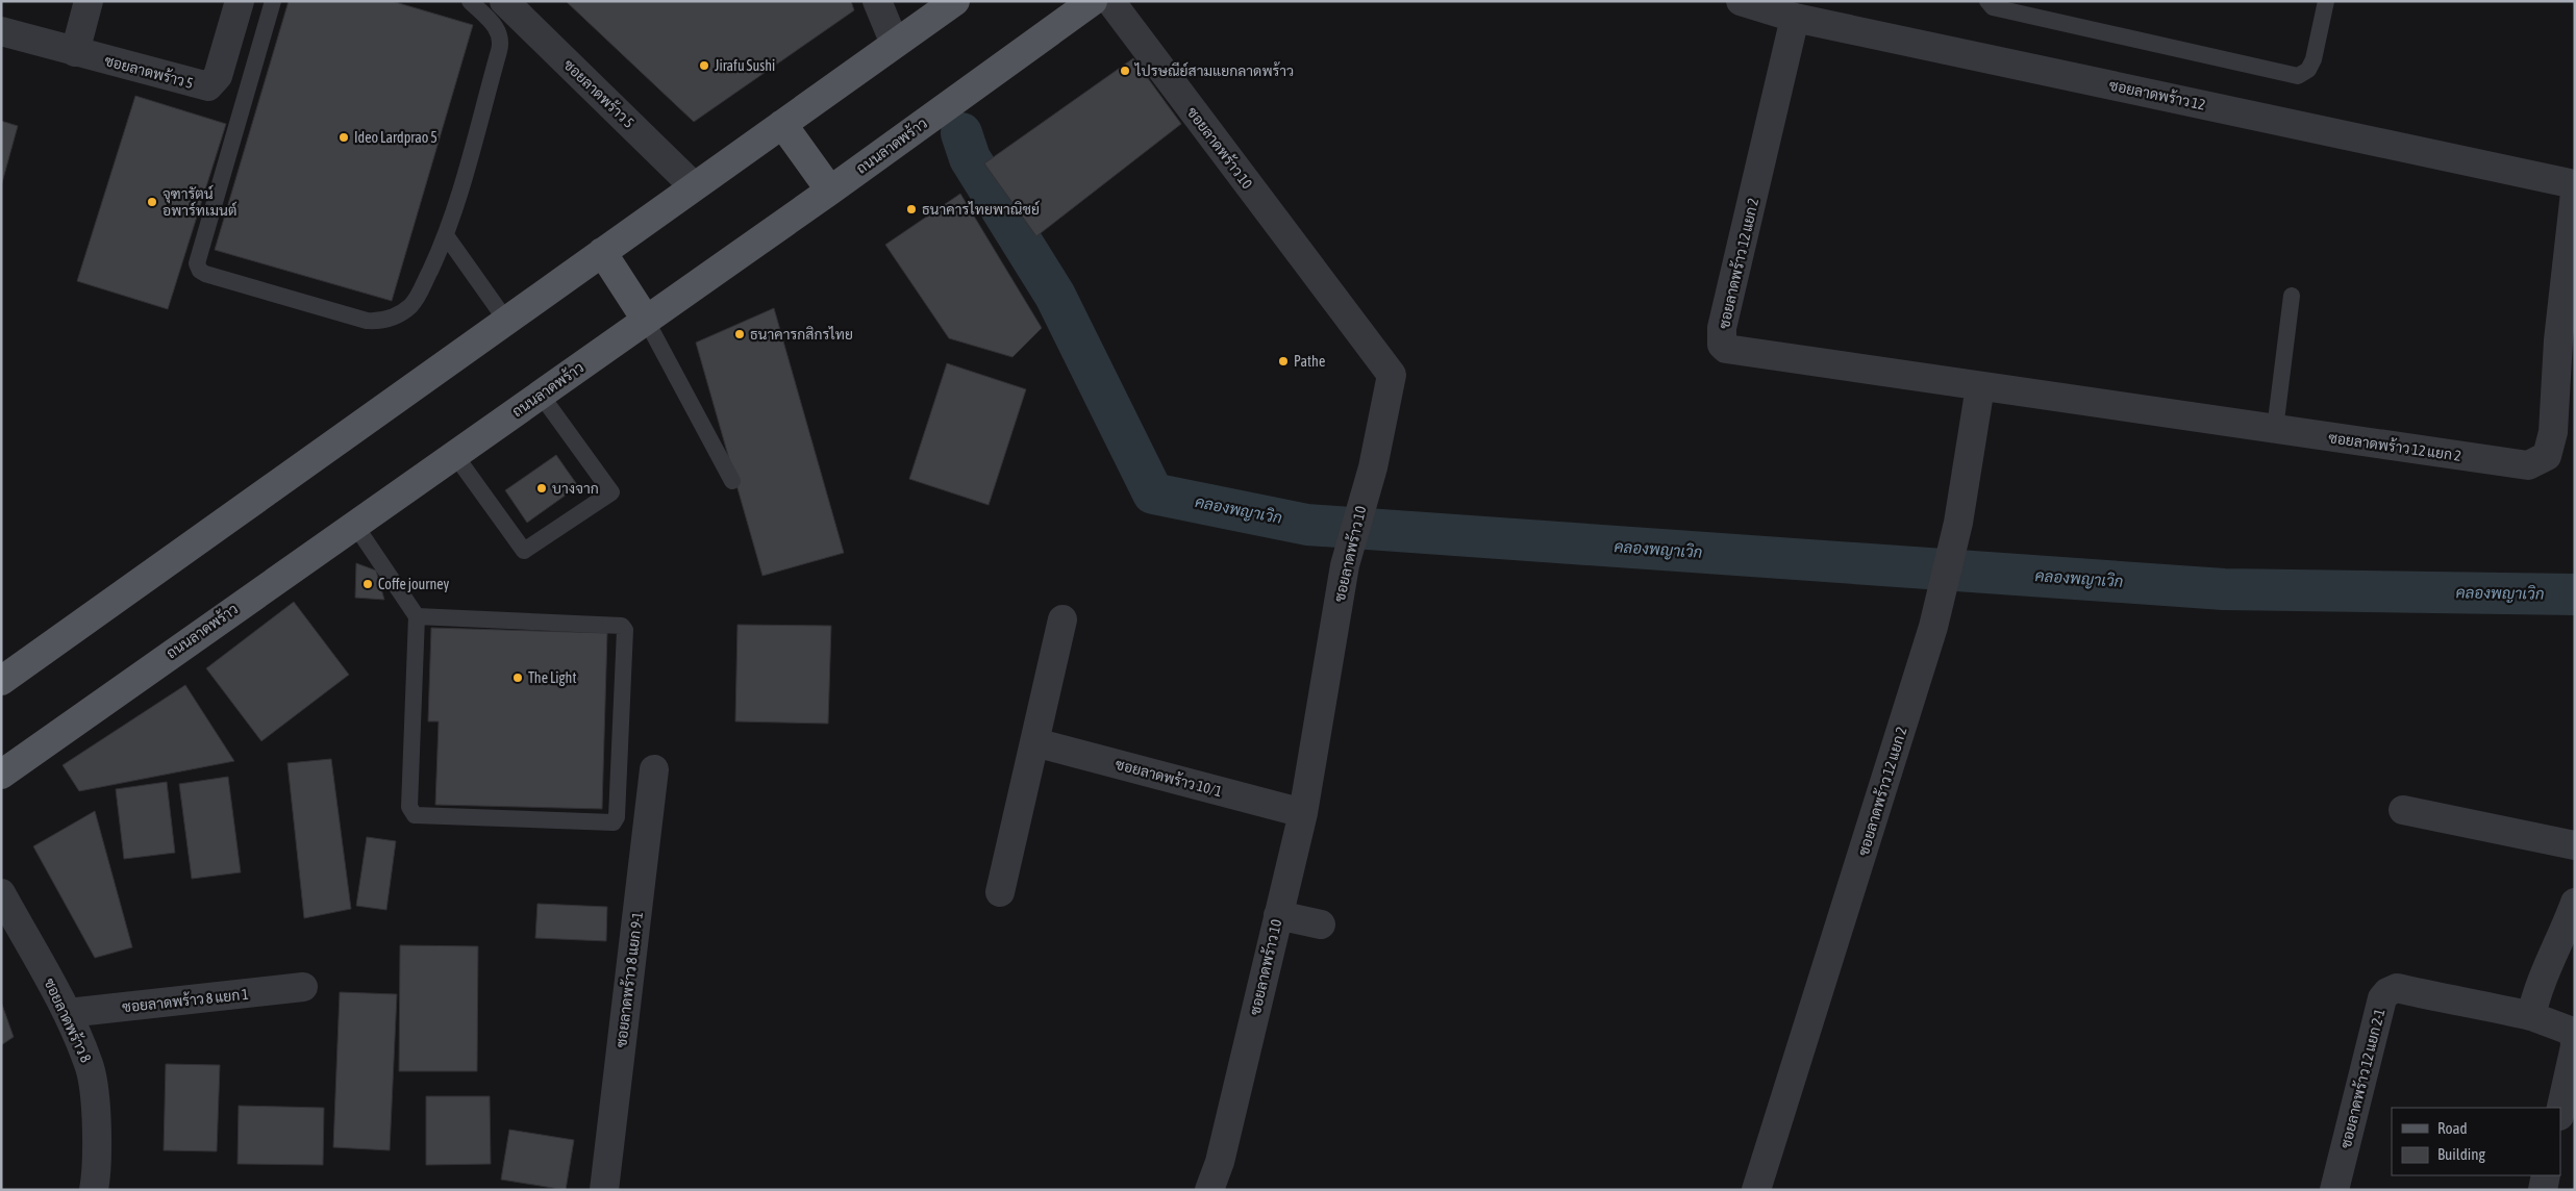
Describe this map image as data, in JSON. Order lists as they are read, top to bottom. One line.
{"streets":{"main road":["ถนนลาดพร้าว"],"street":["ซอยลาดพร้าว 5","ซอยลาดพร้าว 12","ซอยลาดพร้าว 10","ซอยลาดพร้าว 12 แยก 2","ซอยลาดพร้าว 10/1","ซอยลาดพร้าว 8 แยก 9-1","ซอยลาดพร้าว 8 แยก 1","ซอยลาดพร้าว 8","ซอยลาดพร้าว 12 แยก 2-1"]},"crossings":[["ซอยลาดพร้าว 12","ซอยลาดพร้าว 12 แยก 2"],["ซอยลาดพร้าว 10","ซอยลาดพร้าว 10/1"],["ซอยลาดพร้าว 8 แยก 1","ซอยลาดพร้าว 8"]],"water":["คลองพญาเวิก"],"places":["Jirafu Sushi","ไปรษณีย์สามแยกลาดพร้าว","Ideo Lardprao 5","จุฑารัตน์ อพาร์ทเมนต์","ธนาคารไทยพาณิชย์","ธนาคารกสิกรไทย","Pathe","บางจาก","Coffe journey","The Light"],"legend":["Road","Building"]}
